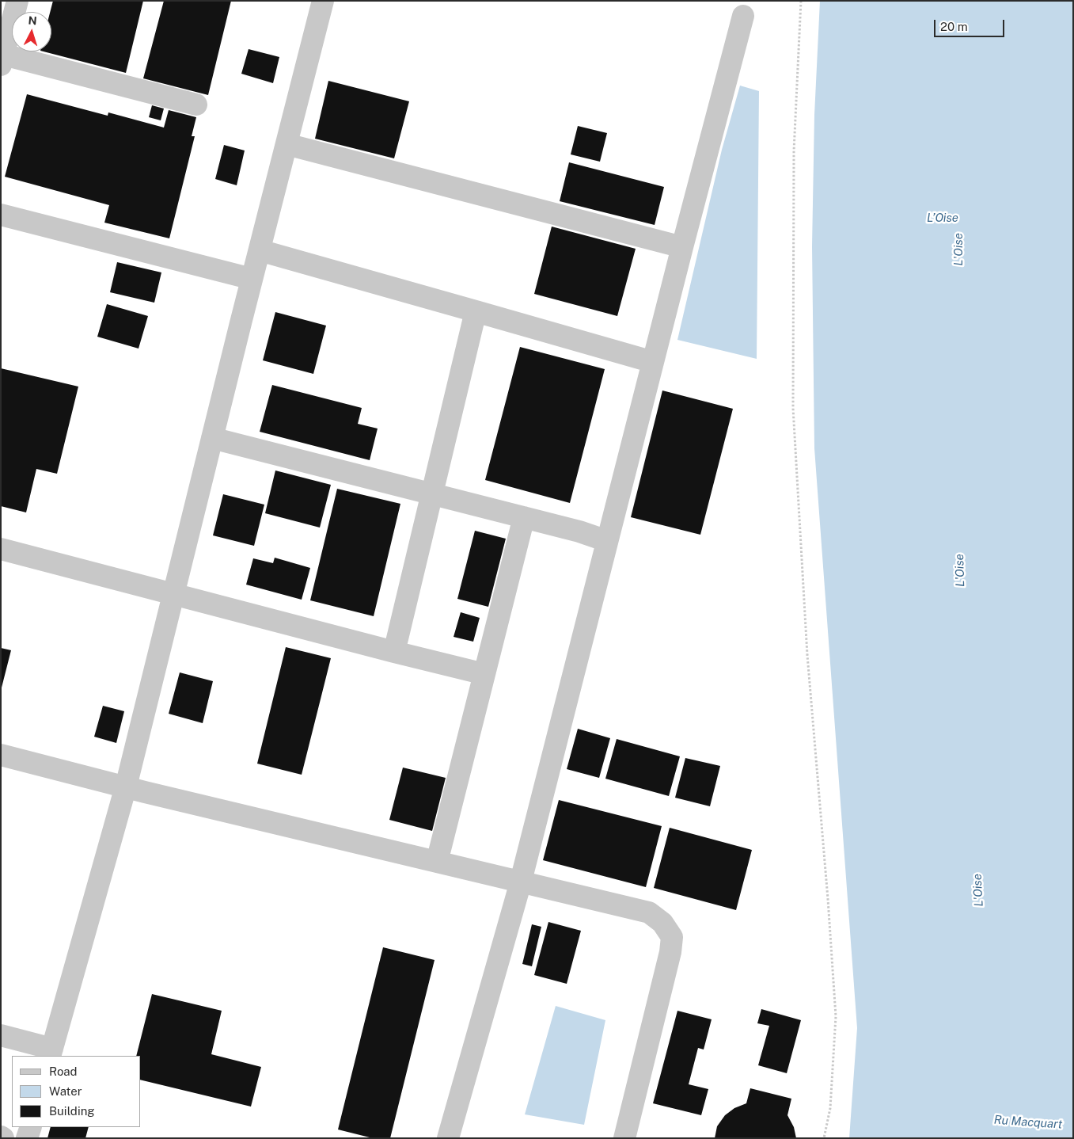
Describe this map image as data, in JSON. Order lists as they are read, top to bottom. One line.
{"water":["L’Oise","L'Oise","Ru Macquart"],"legend":["Road","Water","Building"],"scale_bar":"20 m","north":"top"}
